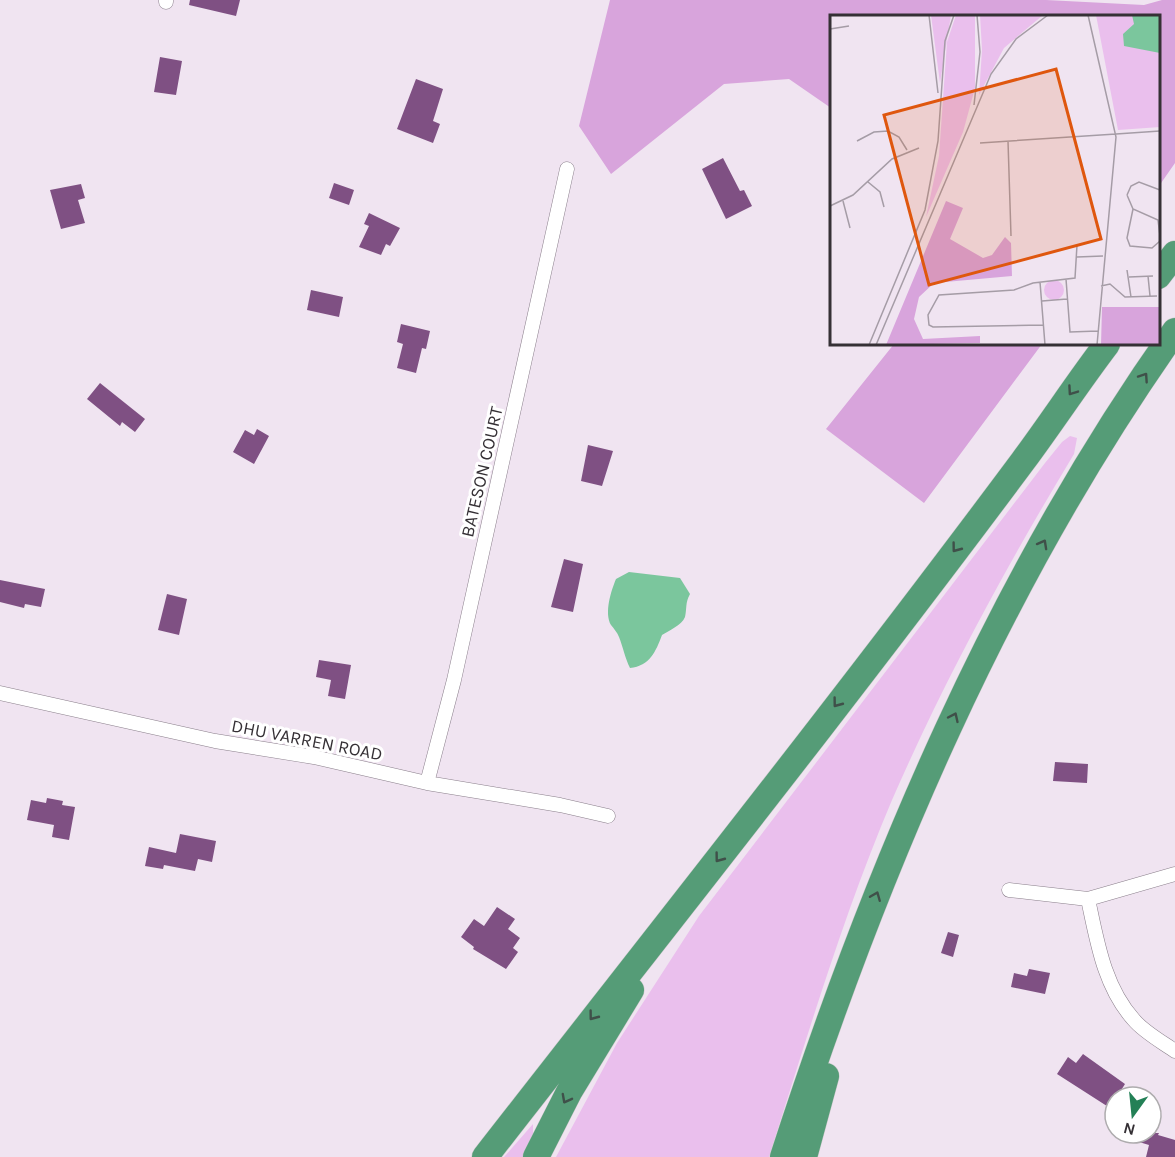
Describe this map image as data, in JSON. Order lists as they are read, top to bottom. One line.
{"streets":{"street":["BATESON COURT","DHU VARREN ROAD"]},"crossings":[["BATESON COURT","DHU VARREN ROAD"]],"north":"bottom"}
